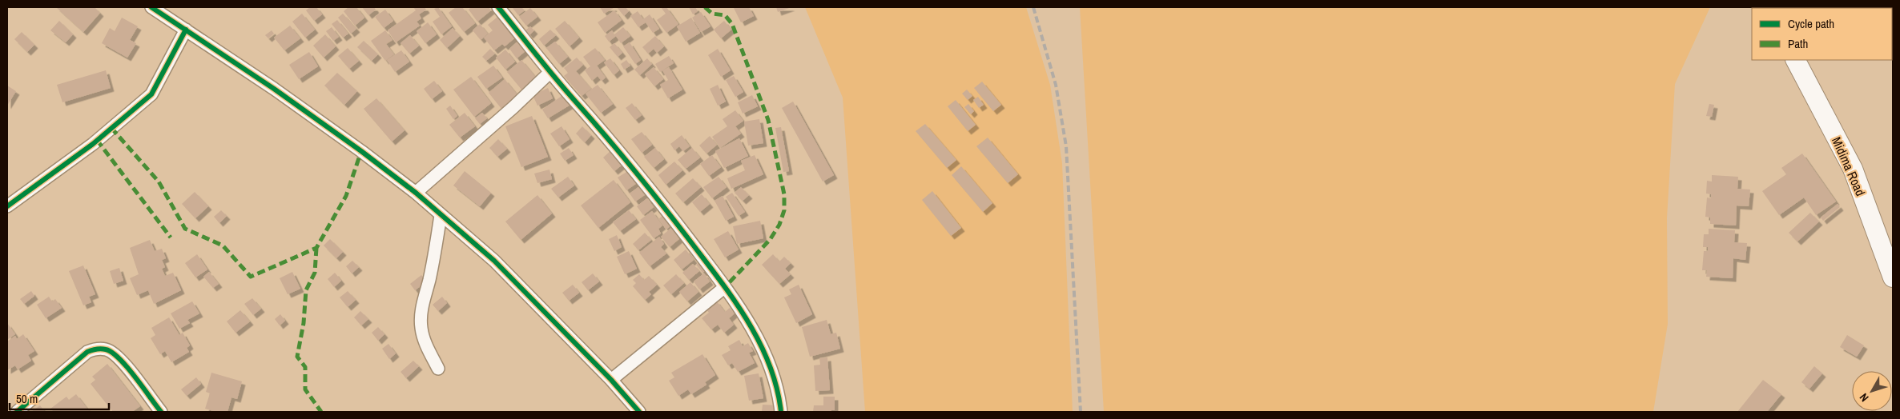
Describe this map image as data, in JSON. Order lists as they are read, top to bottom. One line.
{"streets":{"main road":["Midima Road"]},"legend":["Cycle path","Path"],"scale_bar":"50 m","north":"bottom left"}
